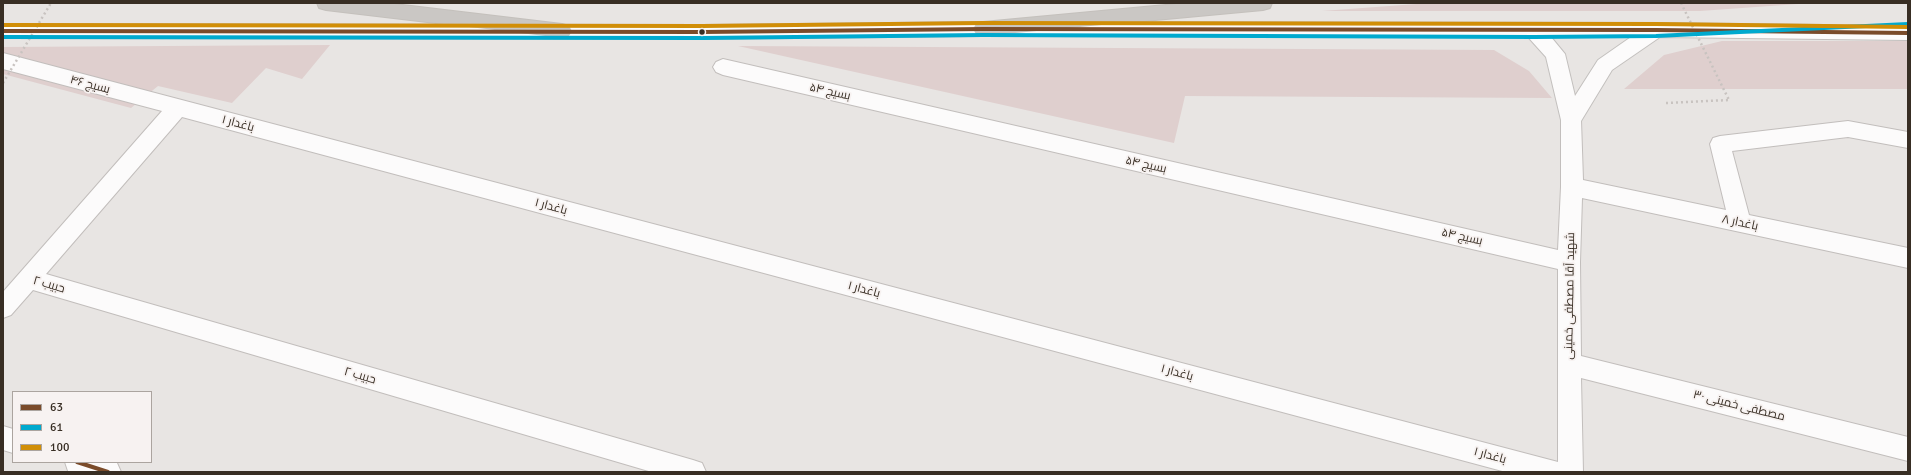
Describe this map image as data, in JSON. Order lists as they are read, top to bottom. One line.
{"streets":{"street":["بسیج ۴۶","بسیج ۵۴","باغدار ۱","باغدار ۸","حبیب ۲","شهید آقا مصطفی خمینی","مصطفی خمینی ۳۰"]},"crossings":[["بسیج ۴۶","باغدار ۱"],["بسیج ۵۴","شهید آقا مصطفی خمینی"],["باغدار ۸","شهید آقا مصطفی خمینی"],["شهید آقا مصطفی خمینی","مصطفی خمینی ۳۰"]],"lines":["transit line 100","transit line 61","transit line 63"],"legend":["63","61","100"]}
